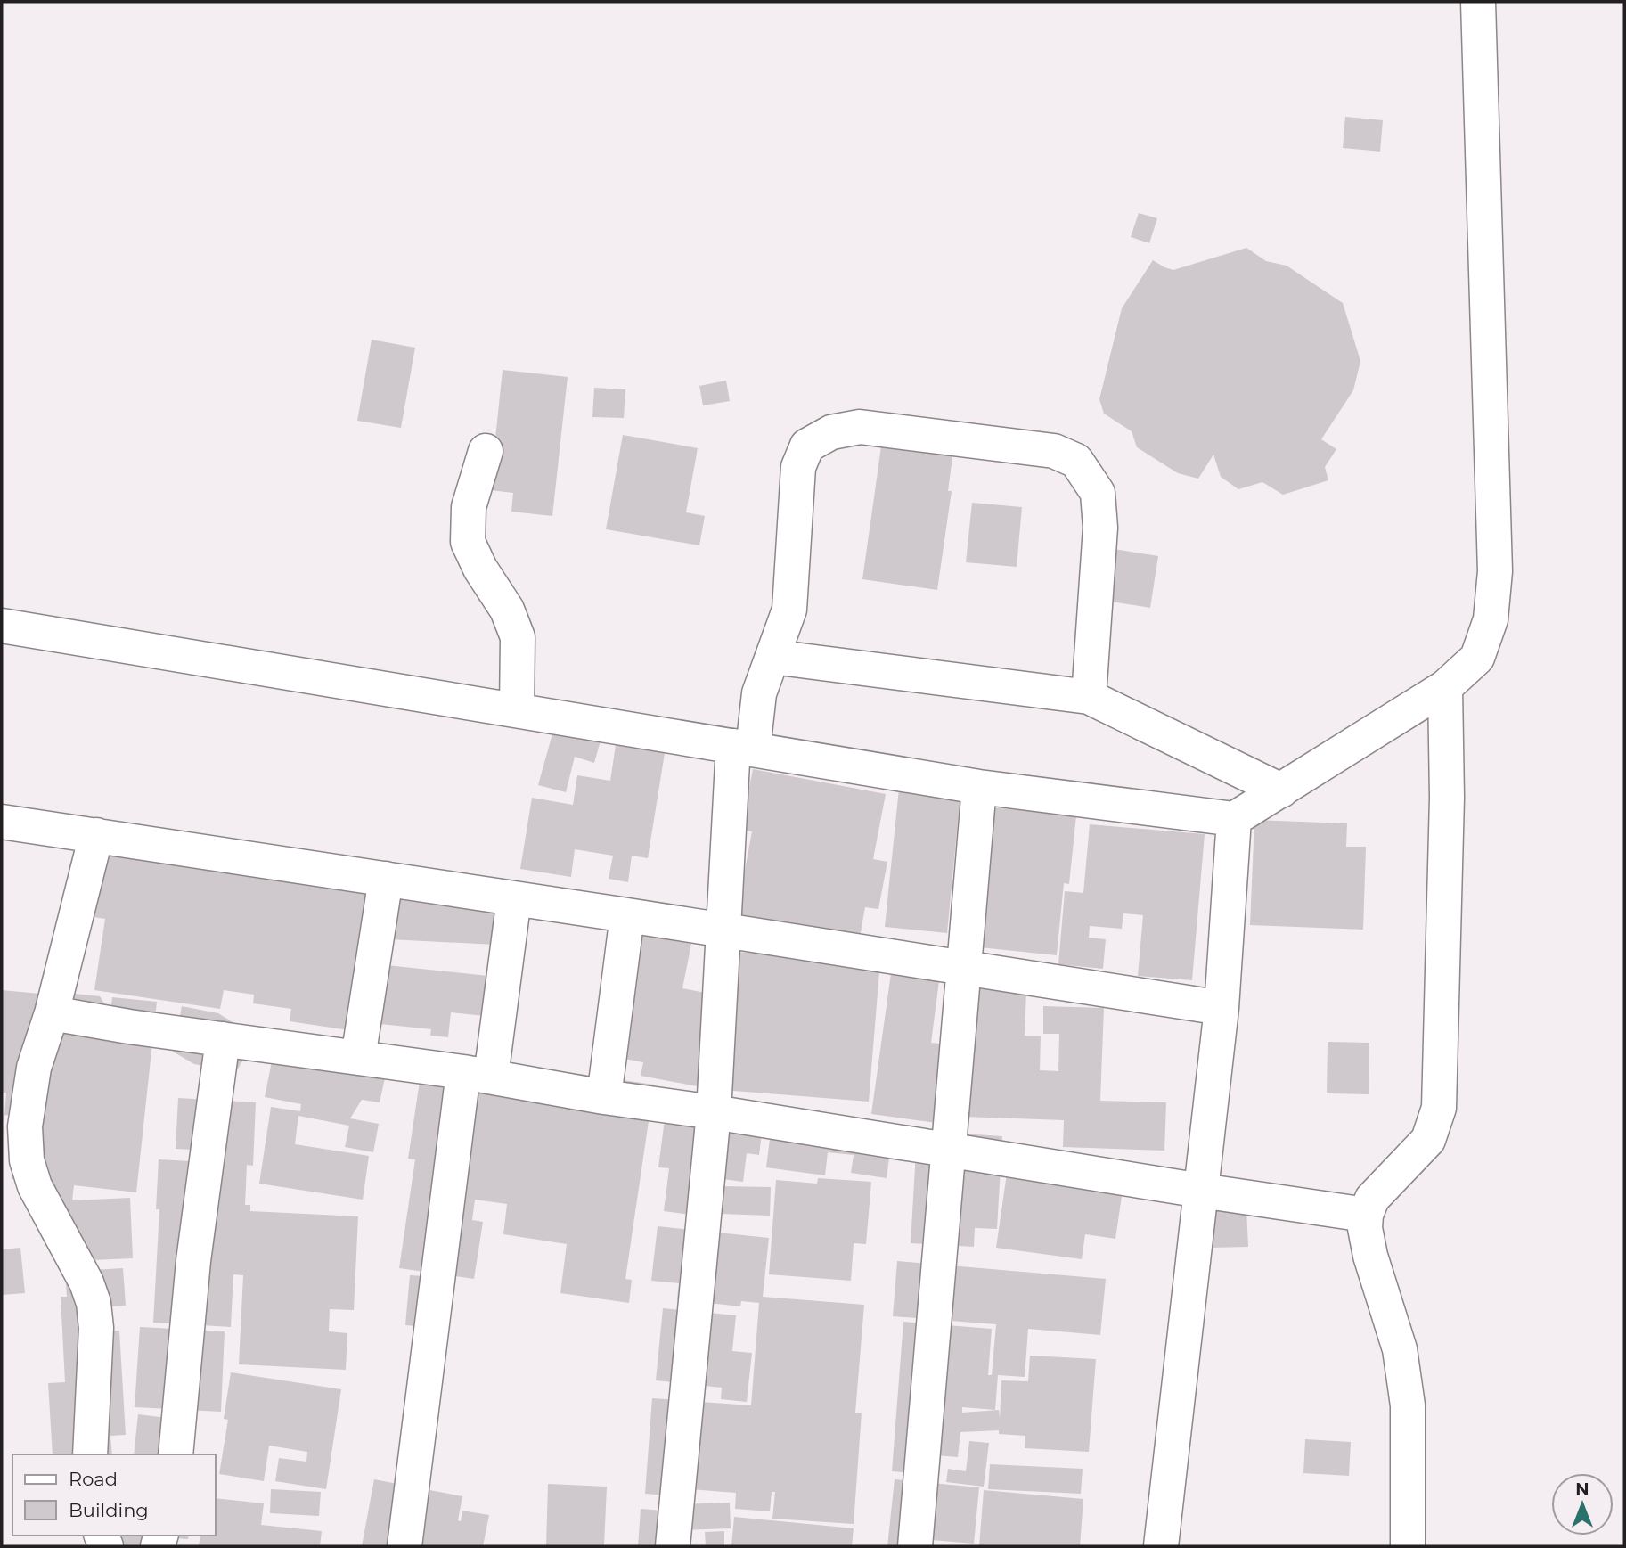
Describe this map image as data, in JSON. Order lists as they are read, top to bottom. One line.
{"legend":["Road","Building"],"north":"top"}
